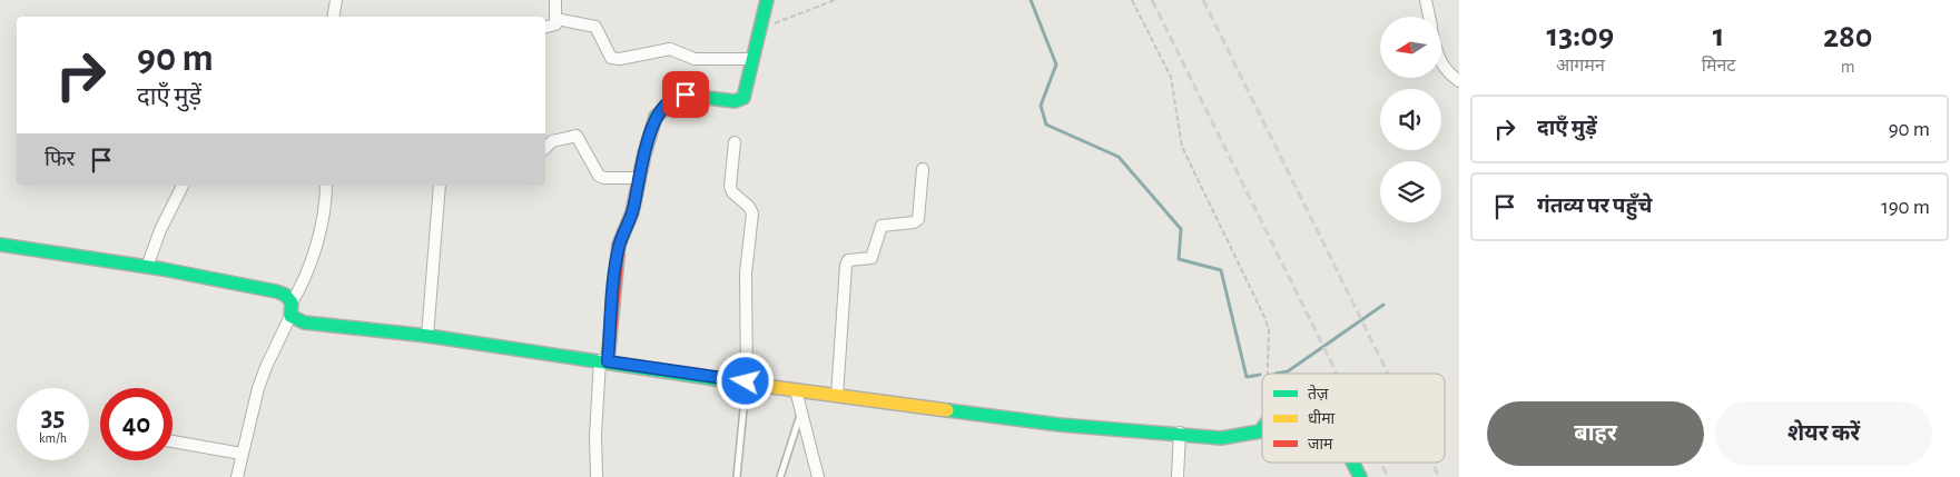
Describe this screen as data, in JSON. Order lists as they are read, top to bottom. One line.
{"legend":["तेज़","धीमा","जाम"],"north":"left","page":{"eta":["13:09","आगमन","1","मिनट","280","m"],"turn":["90 m","दाएँ मुड़ें"],"list":[{"name":"दाएँ मुड़ें","value":"90 m"},{"name":"गंतव्य पर पहुँचे","value":"190 m"}],"then":"फिर","speed":"35 km/h","limit":"40","buttons":["बाहर","शेयर करें"]}}
